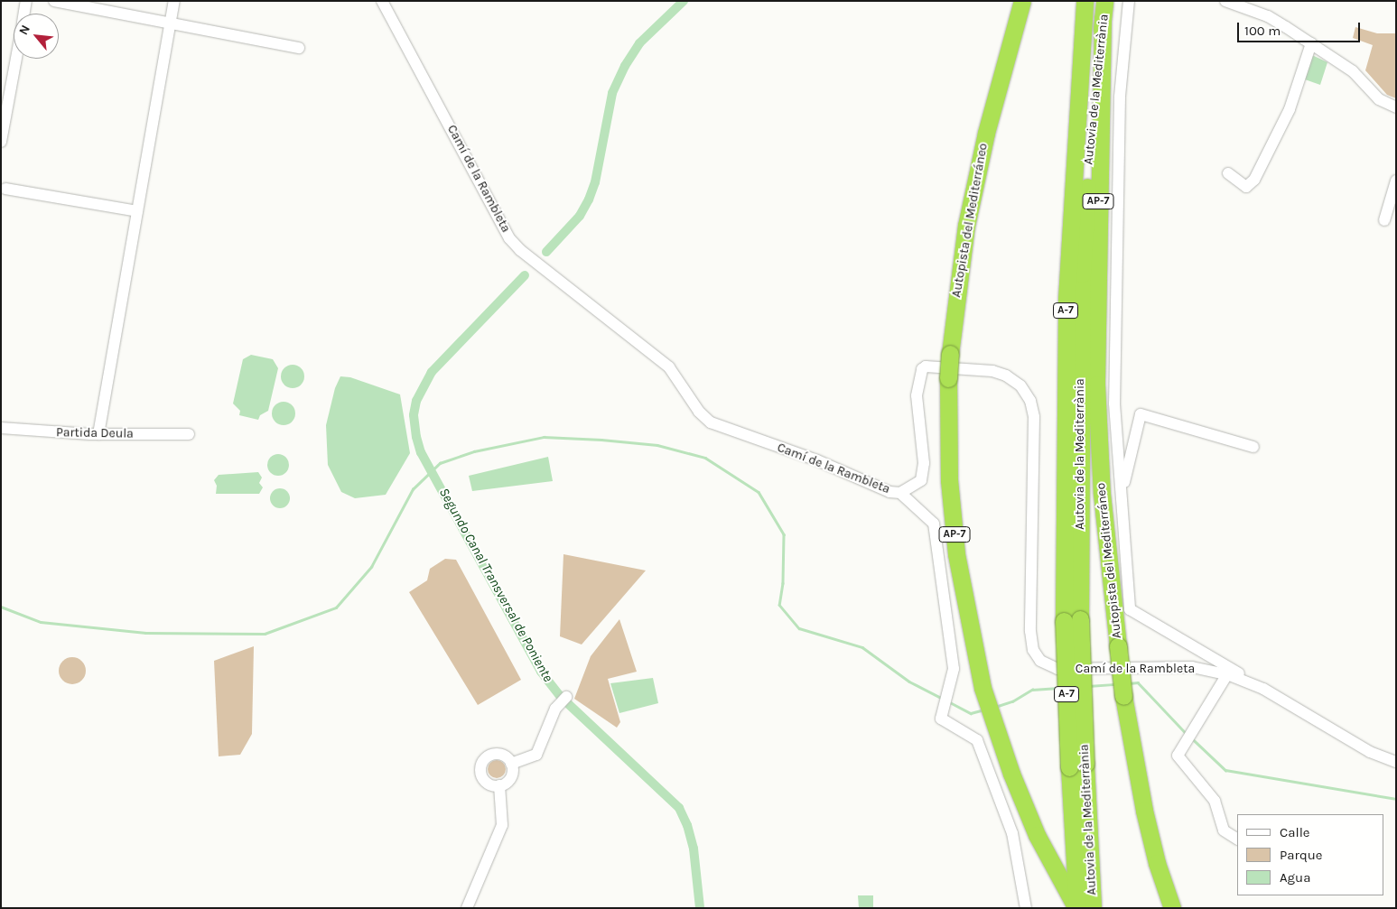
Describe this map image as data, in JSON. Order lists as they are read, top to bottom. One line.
{"streets":{"highway":["Autovia de la Mediterrània","AP-7","Autopista del Mediterráneo","A-7"],"street":["Camí de la Rambleta","Partida Deula"]},"crossings":[["Autovia de la Mediterrània","Autopista del Mediterráneo"]],"water":["Segundo Canal Transversal de Poniente"],"legend":["Calle","Parque","Agua"],"scale_bar":"100 m","north":"top left"}
